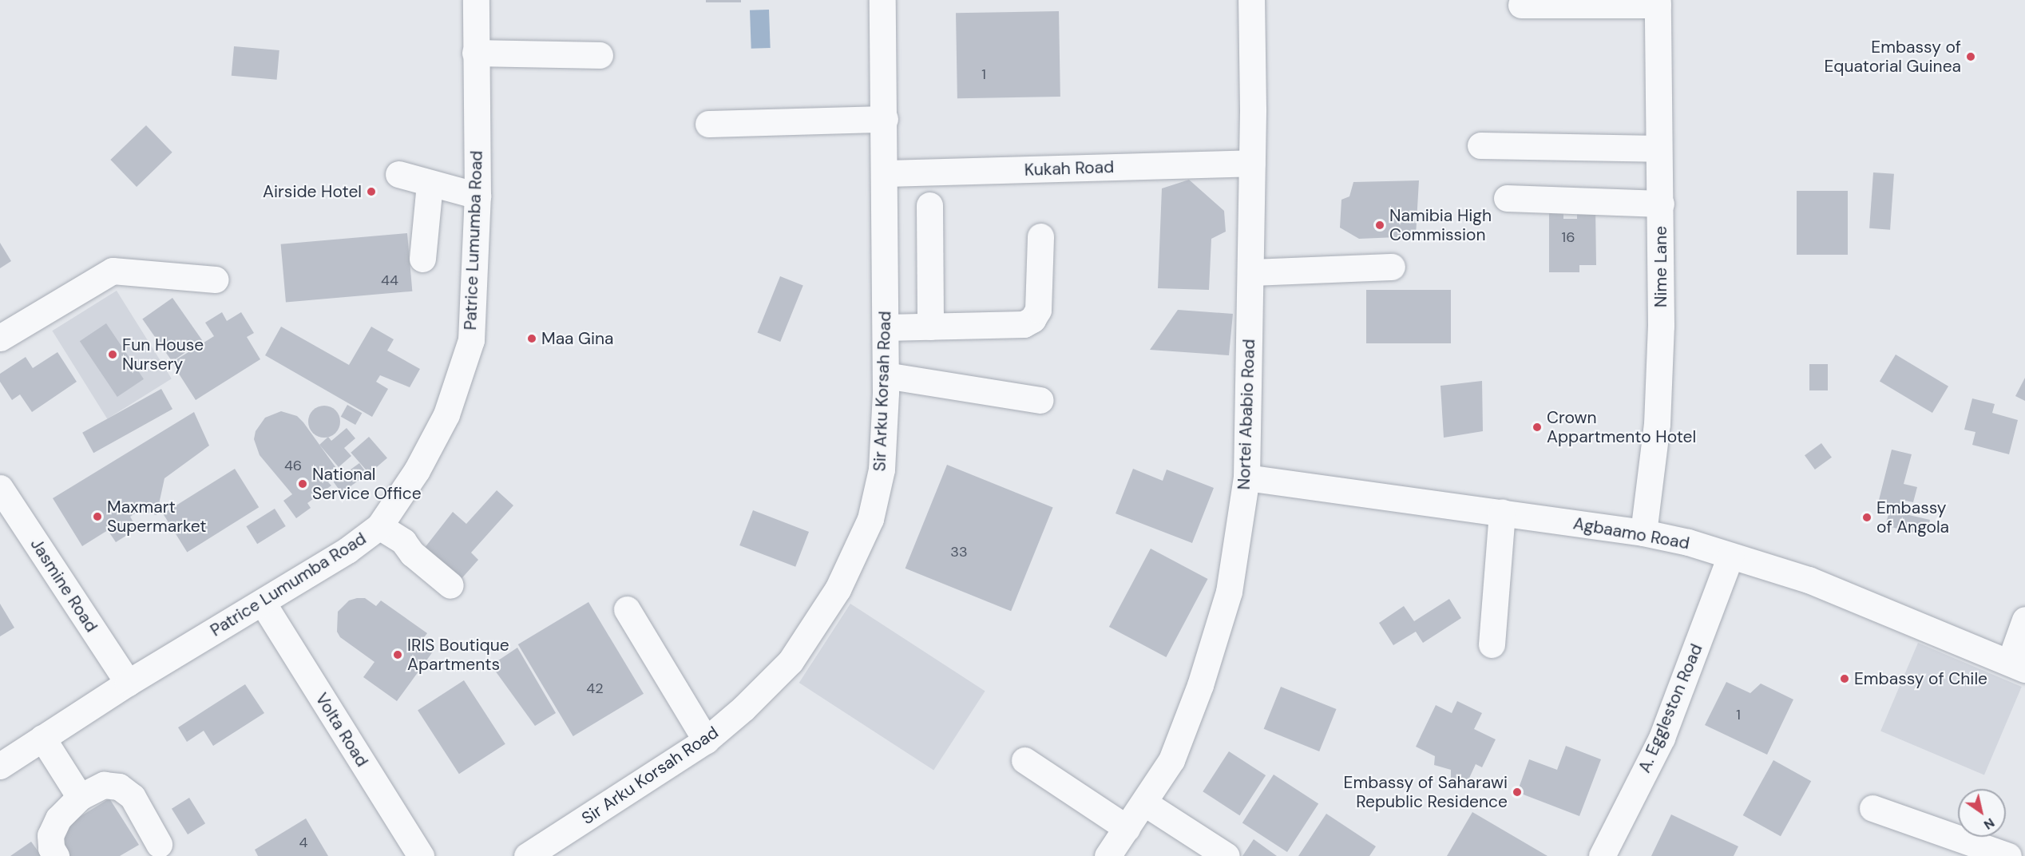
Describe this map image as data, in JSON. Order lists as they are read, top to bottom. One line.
{"streets":{"street":["Kukah Road","Patrice Lumumba Road","Nime Lane","Sir Arku Korsah Road","Nortei Ababio Road","Agbaamo Road","Jasmine Road","A. Eggleston Road","Volta Road"]},"crossings":[["Kukah Road","Sir Arku Korsah Road"],["Kukah Road","Nortei Ababio Road"],["Patrice Lumumba Road","Jasmine Road"],["Patrice Lumumba Road","Volta Road"],["Nime Lane","Agbaamo Road"],["Nortei Ababio Road","Agbaamo Road"],["Agbaamo Road","A. Eggleston Road"]],"places":["Embassy of Equatorial Guinea","Airside Hotel","Namibia High Commission","Maa Gina","Fun House Nursery","Crown Appartmento Hotel","National Service Office","Maxmart Supermarket","Embassy of Angola","IRIS Boutique Apartments","Embassy of Chile","Embassy of Saharawi Republic Residence"],"house_numbers":["1","16","44","46","33","42","1","4"],"north":"bottom right"}
